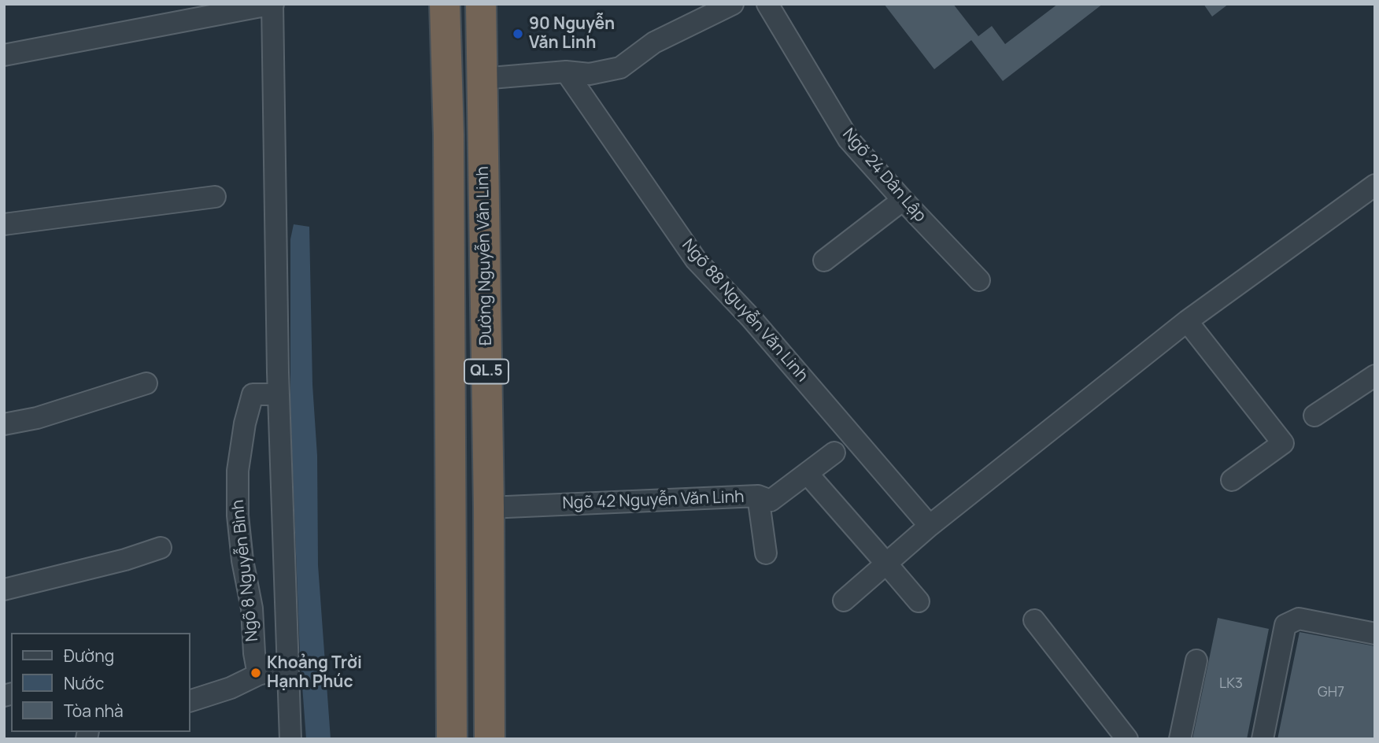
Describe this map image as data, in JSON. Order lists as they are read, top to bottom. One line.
{"streets":{"highway":["Đường Nguyễn Văn Linh","QL.5"],"street":["Ngõ 24 Dân Lập","Ngõ 88 Nguyễn Văn Linh","Ngõ 42 Nguyễn Văn Linh","Ngõ 8 Nguyễn Bình"]},"crossings":[["Đường Nguyễn Văn Linh","Ngõ 42 Nguyễn Văn Linh"]],"places":["90 Nguyễn Văn Linh","Khoảng Trời Hạnh Phúc"],"house_numbers":["LK3","GH7"],"legend":["Đường","Nước","Tòa nhà"]}
